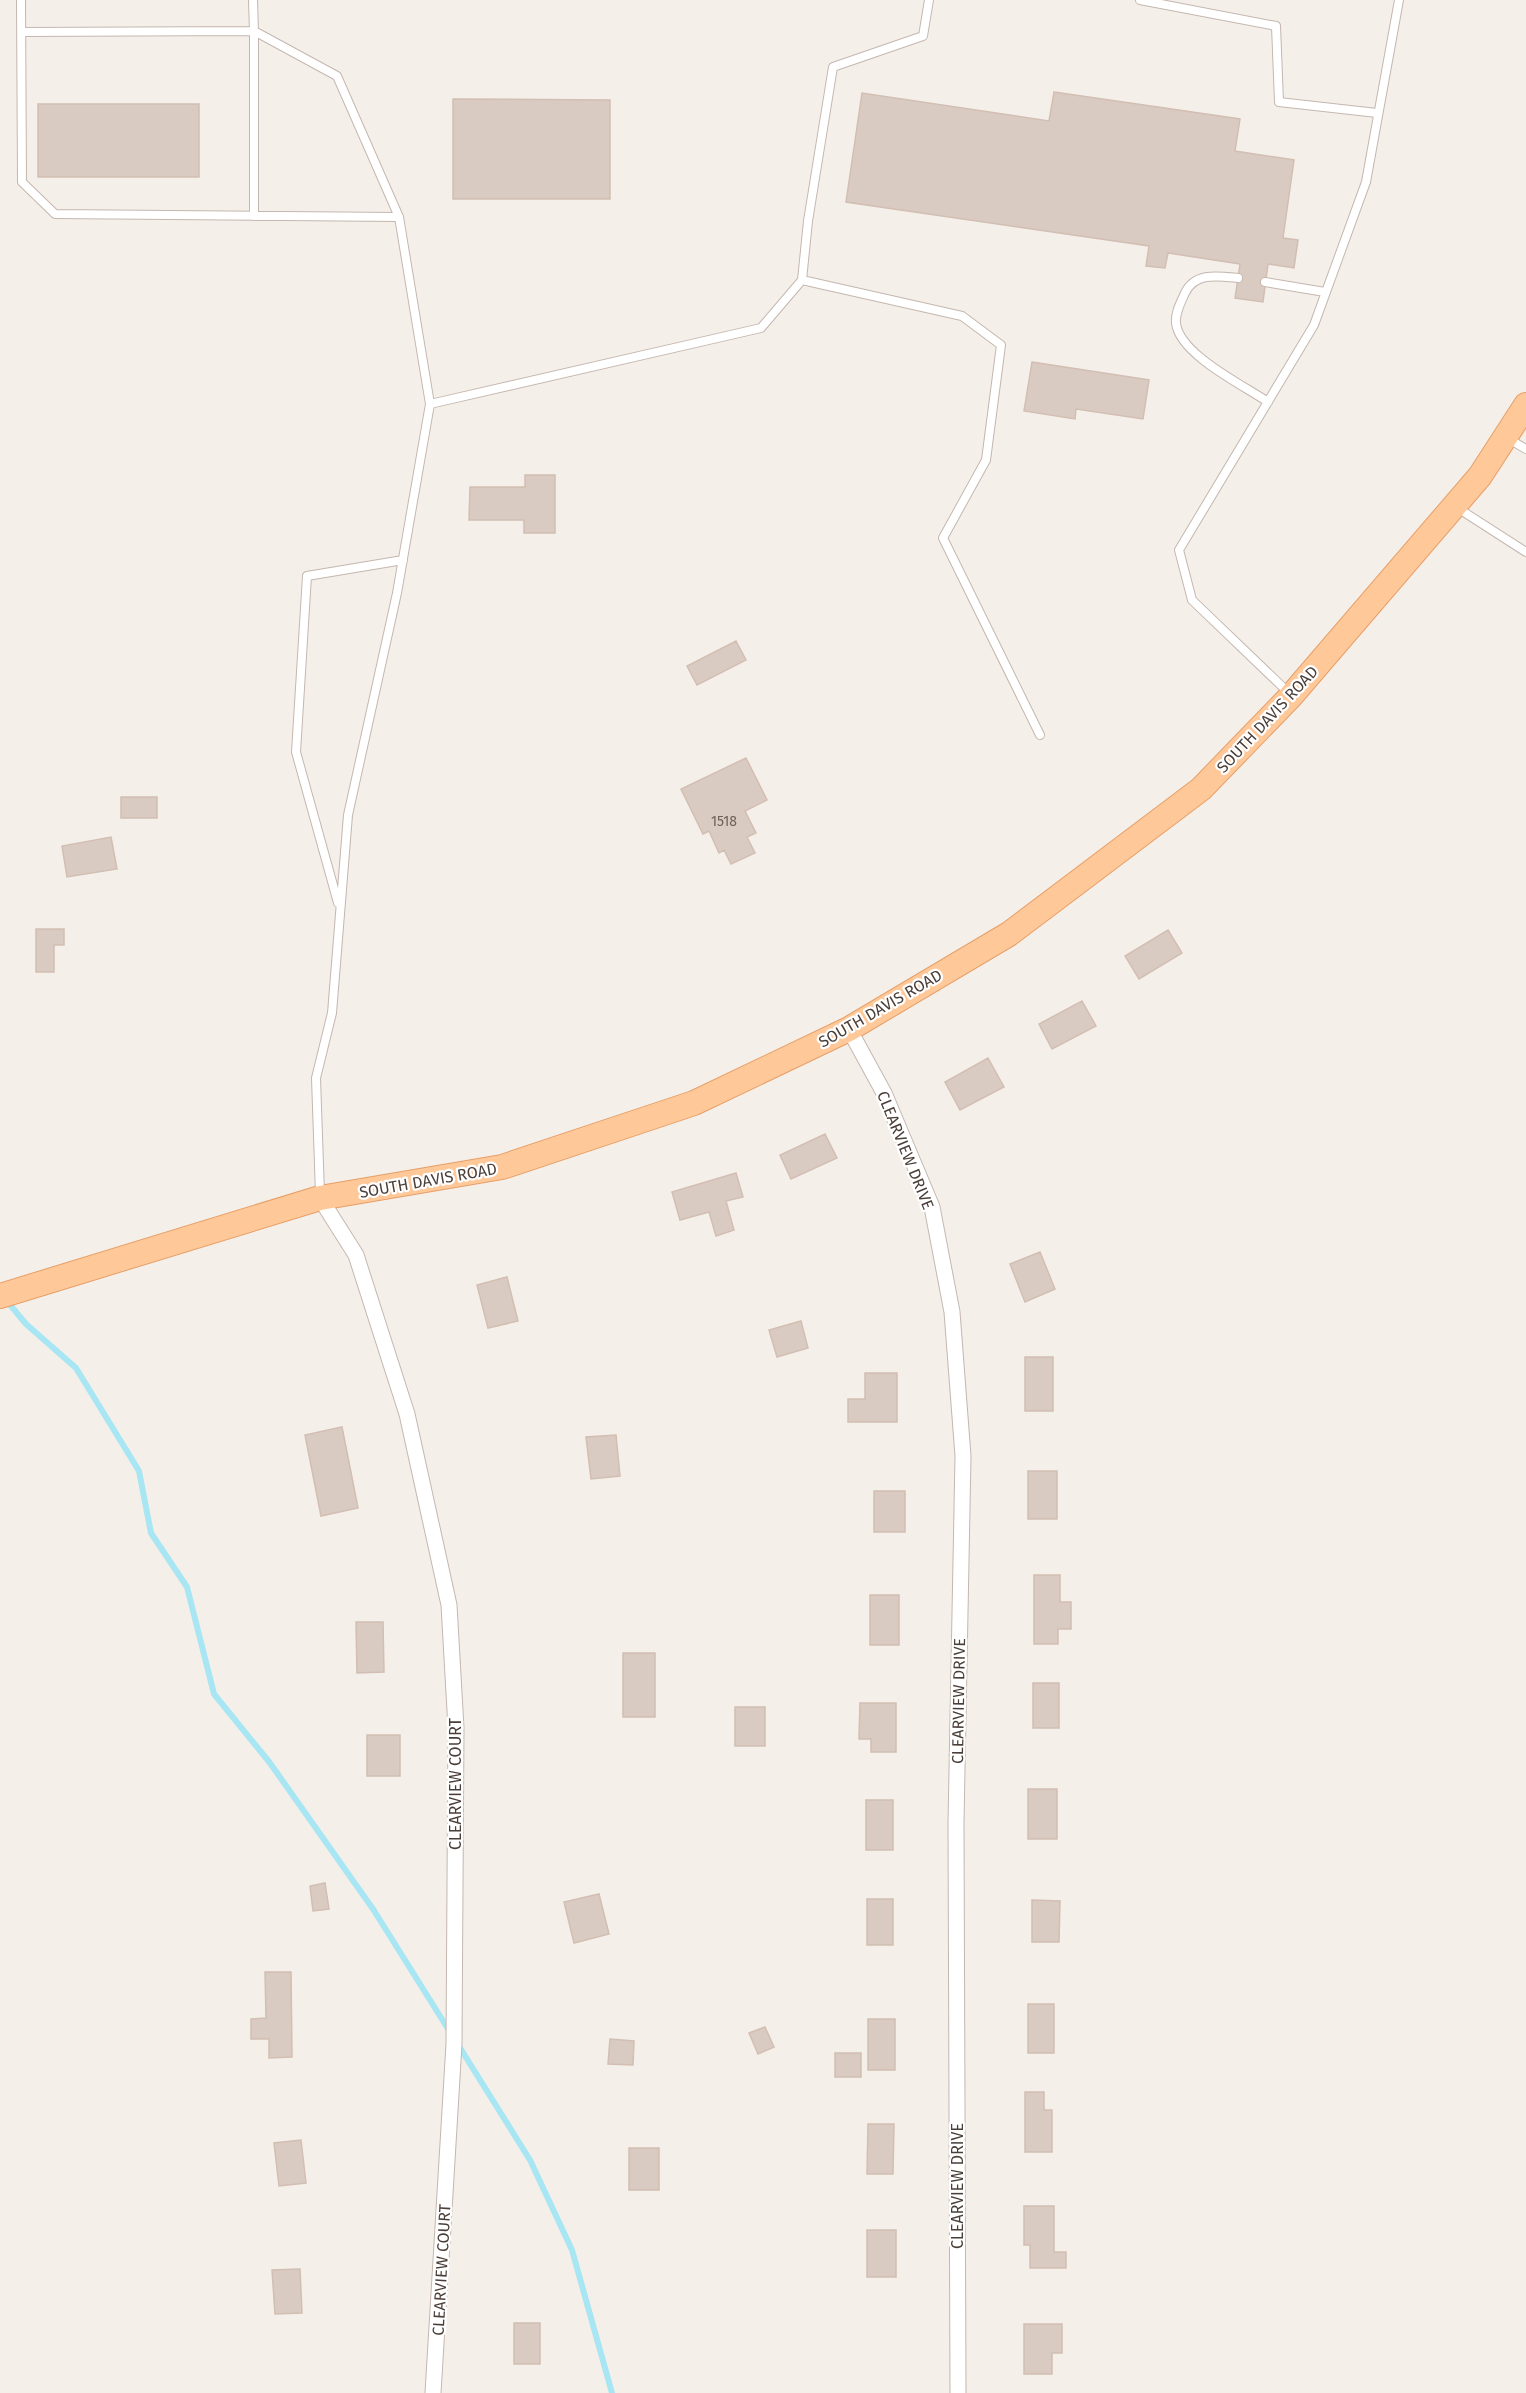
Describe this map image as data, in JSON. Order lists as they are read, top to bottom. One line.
{"streets":{"main road":["SOUTH DAVIS ROAD"],"street":["CLEARVIEW DRIVE","CLEARVIEW COURT"]},"crossings":[["SOUTH DAVIS ROAD","CLEARVIEW DRIVE"],["SOUTH DAVIS ROAD","CLEARVIEW COURT"]],"house_numbers":["1518"]}
